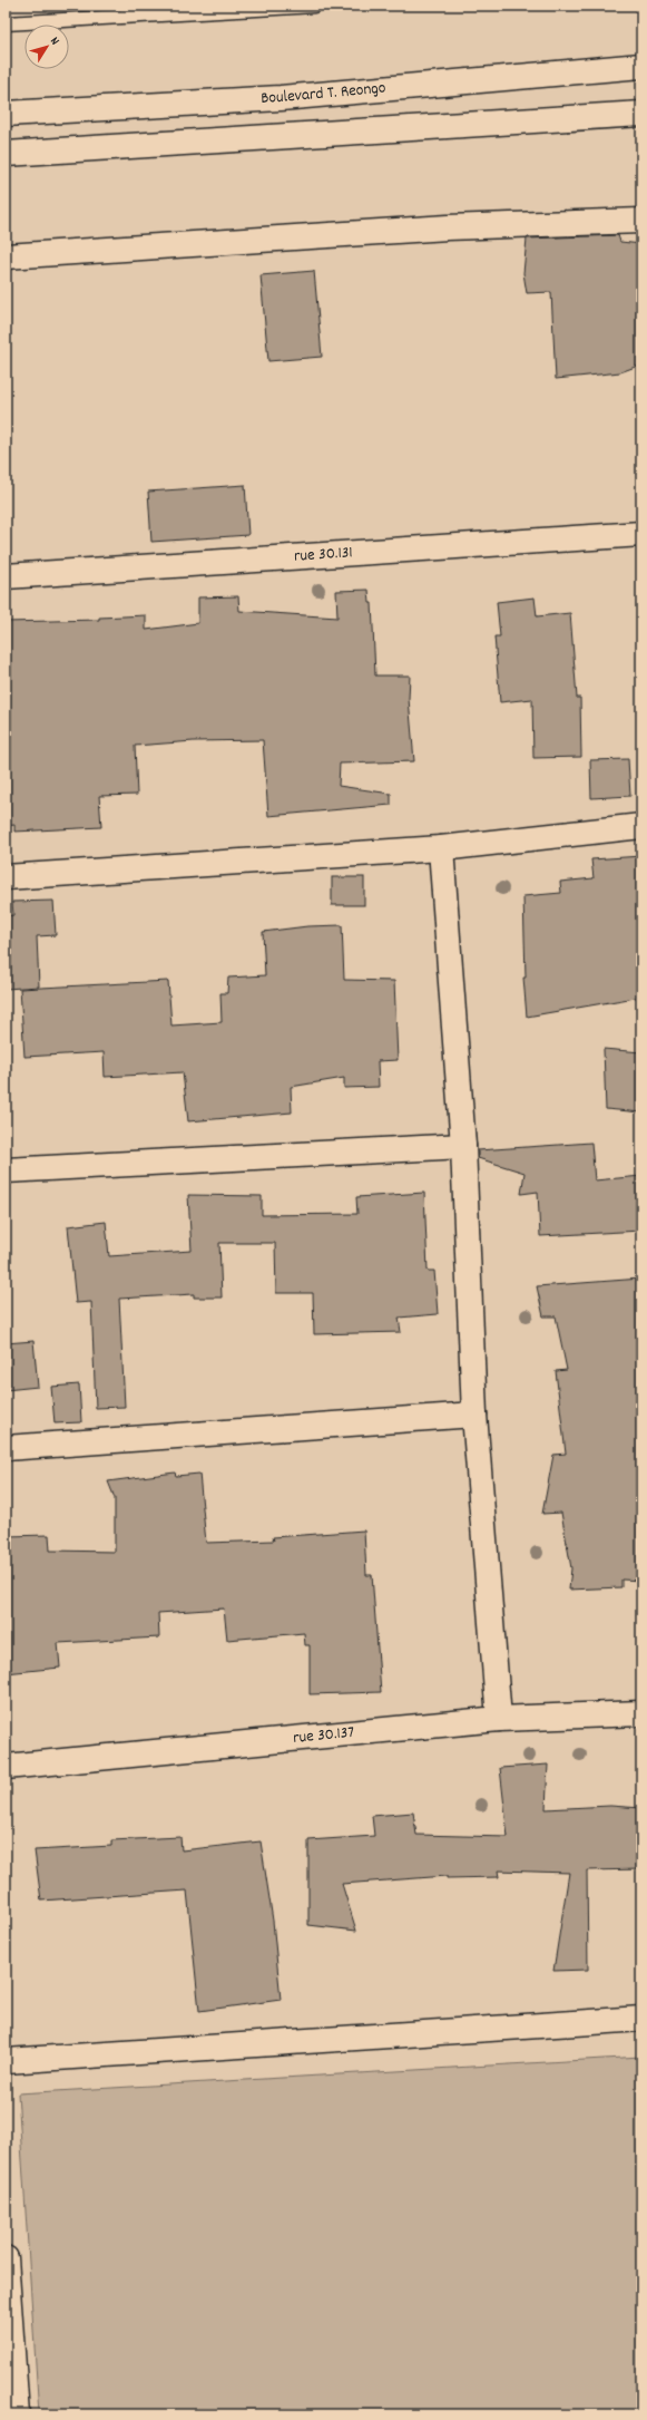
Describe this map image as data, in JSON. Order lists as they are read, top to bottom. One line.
{"streets":{"street":["Boulevard T. Reongo","rue 30.131","rue 30.137"]},"north":"top right"}
